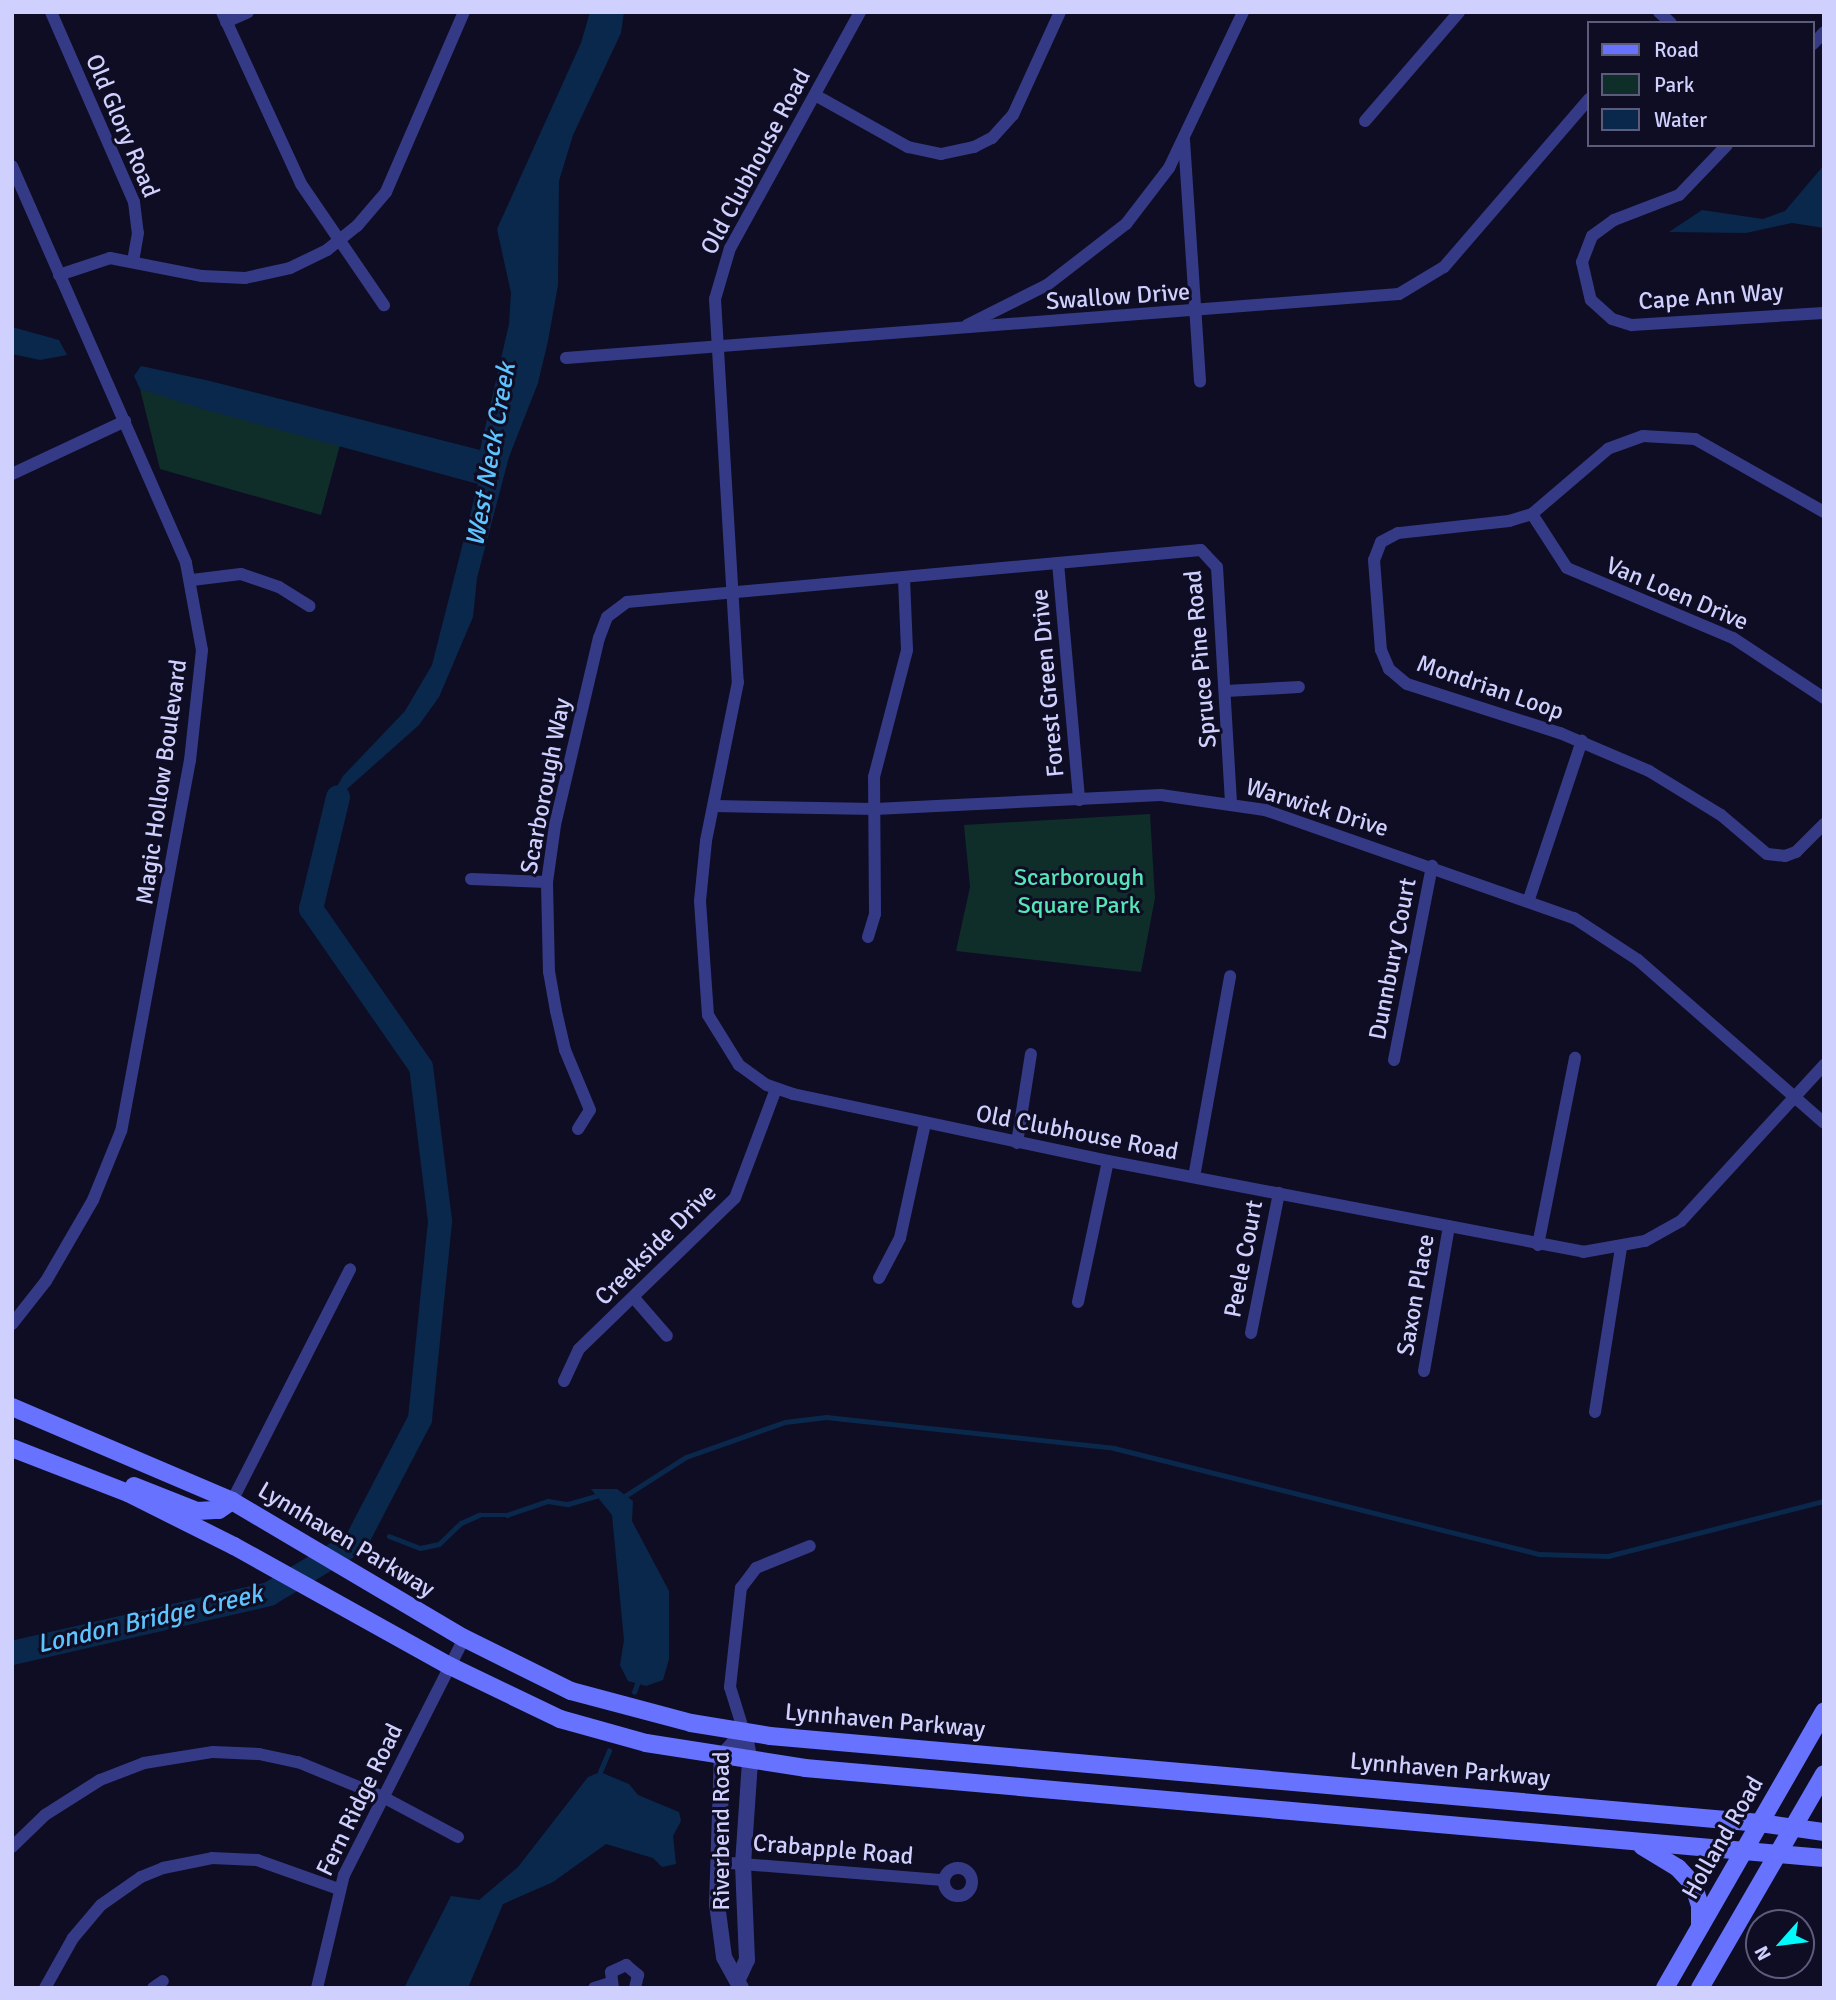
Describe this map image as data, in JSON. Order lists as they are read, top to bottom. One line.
{"streets":{"main road":["Lynnhaven Parkway","Holland Road"],"street":["Old Glory Road","Old Clubhouse Road","Swallow Drive","Cape Ann Way","Van Loen Drive","Spruce Pine Road","Forest Green Drive","Mondrian Loop","Magic Hollow Boulevard","Scarborough Way","Warwick Drive","Dunnbury Court","Creekside Drive","Peele Court","Saxon Place","Fern Ridge Road","Riverbend Road","Crabapple Road"]},"crossings":[["Old Clubhouse Road","Swallow Drive"],["Old Clubhouse Road","Scarborough Way"],["Old Clubhouse Road","Warwick Drive"],["Old Clubhouse Road","Creekside Drive"],["Old Clubhouse Road","Peele Court"],["Old Clubhouse Road","Saxon Place"],["Van Loen Drive","Mondrian Loop"],["Spruce Pine Road","Forest Green Drive"],["Spruce Pine Road","Warwick Drive"],["Forest Green Drive","Warwick Drive"],["Warwick Drive","Dunnbury Court"],["Lynnhaven Parkway","Fern Ridge Road"],["Lynnhaven Parkway","Riverbend Road"],["Lynnhaven Parkway","Holland Road"],["Riverbend Road","Crabapple Road"]],"water":["West Neck Creek","London Bridge Creek"],"parks":["Scarborough Square Park"],"legend":["Road","Park","Water"],"north":"bottom left"}
